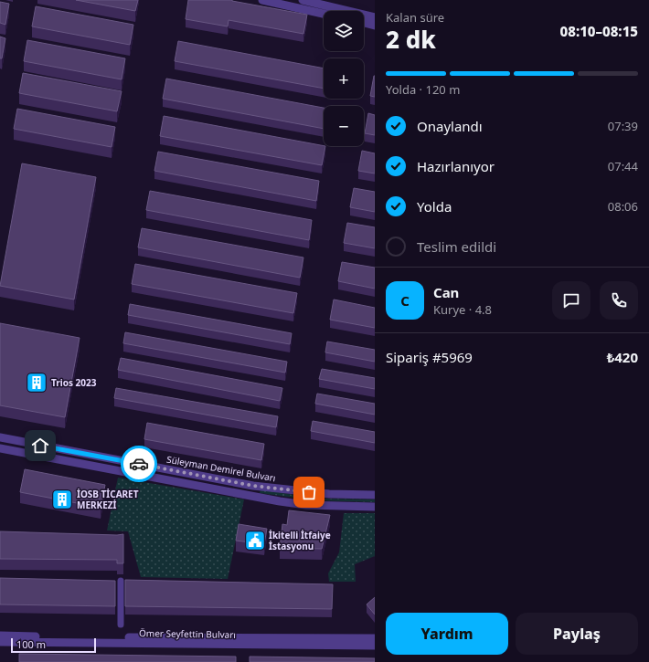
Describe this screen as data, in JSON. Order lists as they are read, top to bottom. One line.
{"streets":{"street":["Süleyman Demirel Bulvarı","Ömer Seyfettin Bulvarı"]},"places":{"building":["Trios 2023","İOSB TİCARET MERKEZİ"],"public building":["İkitelli İtfaiye İstasyonu"]},"scale_bar":"100 m","page":{"heading":["2 dk","Kalan süre","08:10–08:15"],"panel":["Can","Kurye · 4.8","Sipariş #5969","₺420"],"map_buttons":["+","−"],"bar":"Yolda · 120 m","list":[["Onaylandı","07:39"],["Hazırlanıyor","07:44"],["Yolda","08:06"],"Teslim edildi"],"round":"C","buttons":["Yardım","Paylaş"],"scale":"100 m"}}
